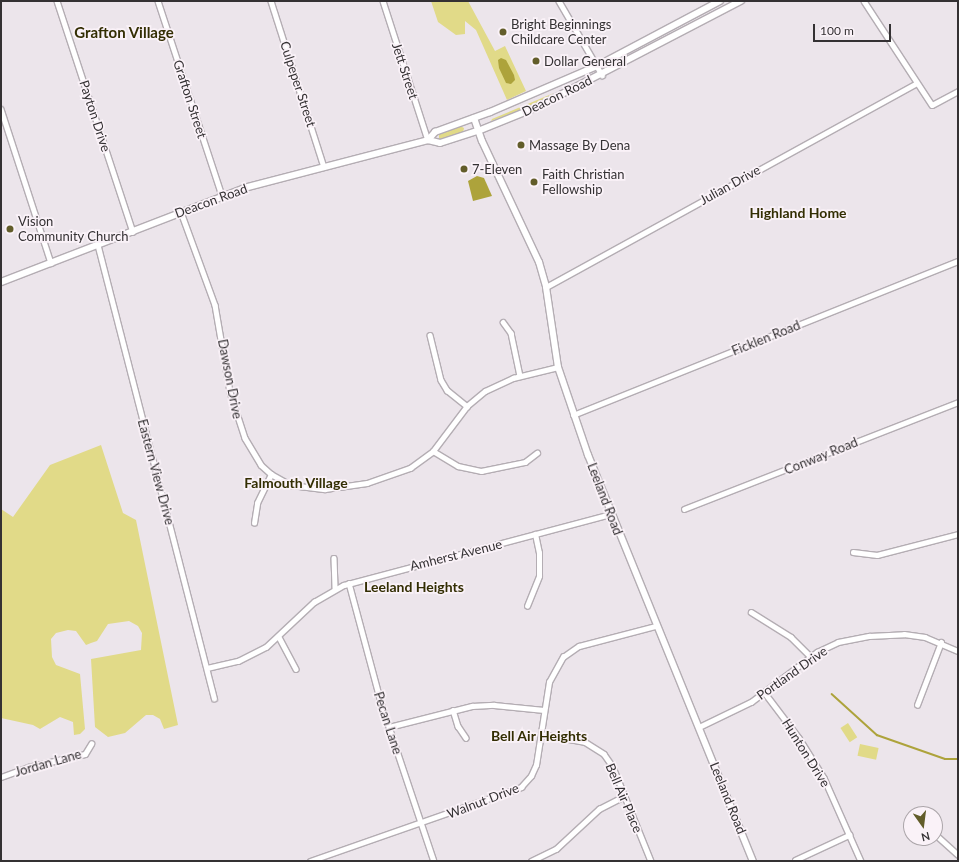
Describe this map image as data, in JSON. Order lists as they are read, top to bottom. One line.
{"streets":{"main road":["Deacon Road","Leeland Road"],"street":["Jett Street","Culpeper Street","Grafton Street","Payton Drive","Julian Drive","Ficklen Road","Dawson Drive","Conway Road","Eastern View Drive","Amherst Avenue","Portland Drive","Pecan Lane","Hunton Drive","Jordan Lane","Bell Air Place","Walnut Drive"]},"crossings":[["Jett Street","Deacon Road"],["Culpeper Street","Deacon Road"],["Deacon Road","Grafton Street"],["Deacon Road","Payton Drive"],["Deacon Road","Dawson Drive"],["Deacon Road","Eastern View Drive"],["Deacon Road","Leeland Road"],["Julian Drive","Leeland Road"],["Ficklen Road","Leeland Road"],["Dawson Drive","Leeland Road"],["Eastern View Drive","Amherst Avenue"],["Leeland Road","Amherst Avenue"],["Leeland Road","Portland Drive"],["Leeland Road","Walnut Drive"],["Amherst Avenue","Pecan Lane"],["Portland Drive","Hunton Drive"],["Pecan Lane","Walnut Drive"],["Bell Air Place","Walnut Drive"]],"districts":["Grafton Village","Highland Home","Falmouth Village","Leeland Heights","Bell Air Heights"],"places":["Bright Beginnings Childcare Center","Dollar General","Massage By Dena","7-Eleven","Faith Christian Fellowship","Vision Community Church"],"scale_bar":"100 m","north":"bottom"}
